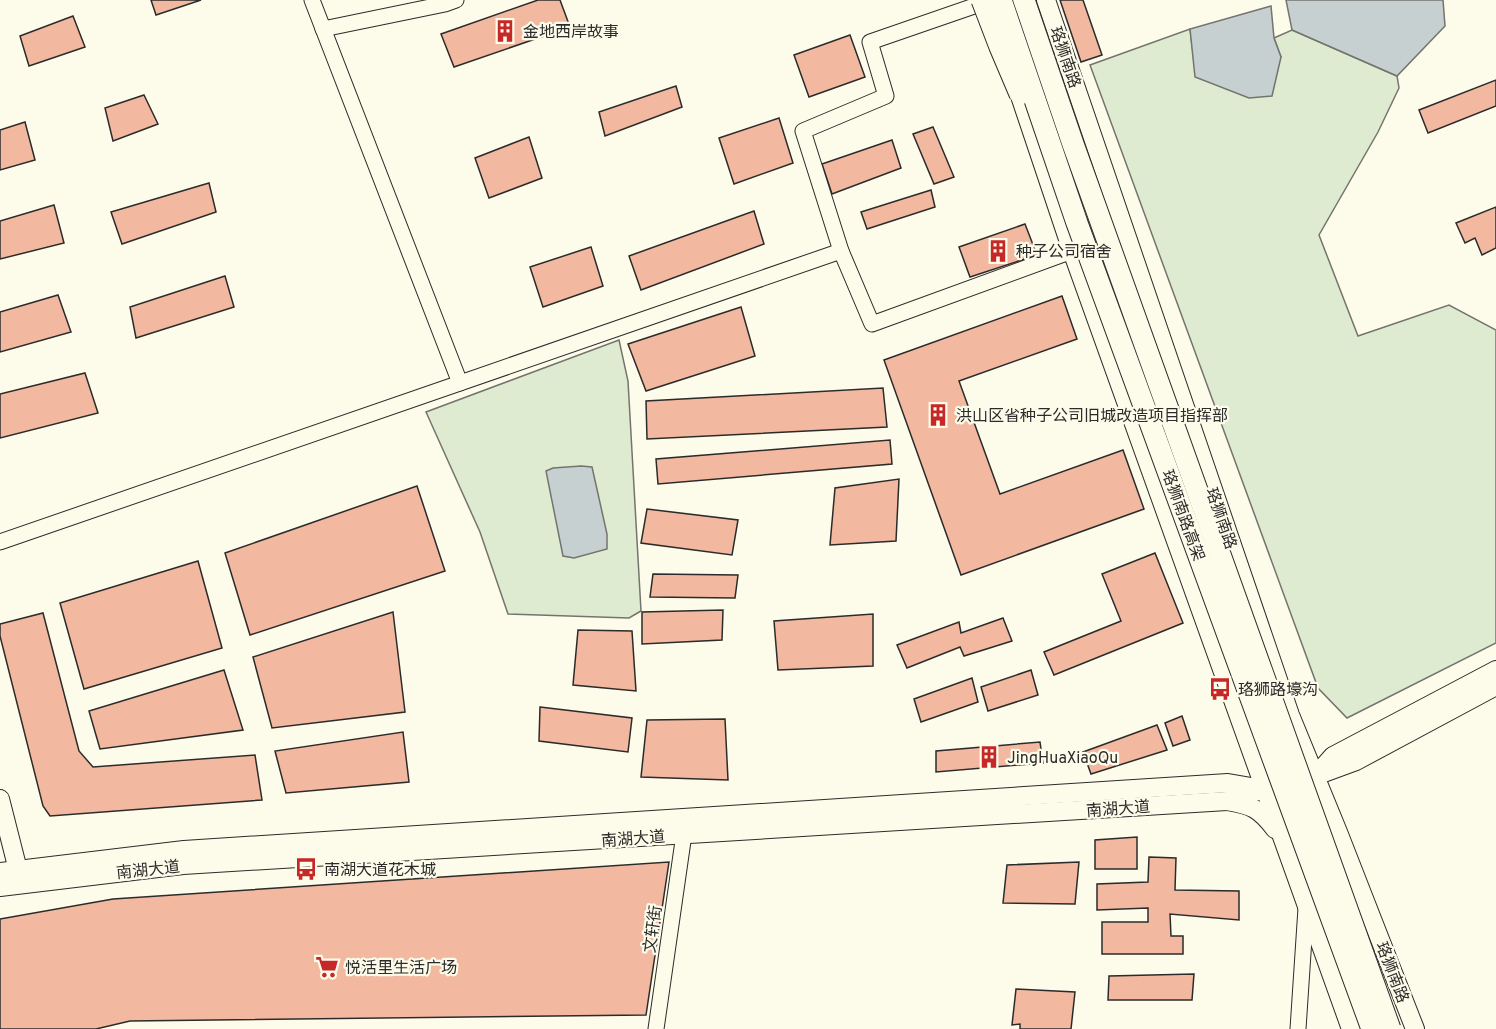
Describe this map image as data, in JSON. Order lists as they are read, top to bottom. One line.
{"streets":{"highway":["珞狮南路高架"],"main road":["珞狮南路","南湖大道"],"street":["文轩街"]},"crossings":[["珞狮南路","南湖大道"],["南湖大道","文轩街"]],"places":{"building":["金地西岸故事","种子公司宿舍","洪山区省种子公司旧城改造项目指挥部","JingHuaXiaoQu"],"bus stop":["珞狮路壕沟","南湖大道花木城"],"supermarket":["悦活里生活广场"]}}
